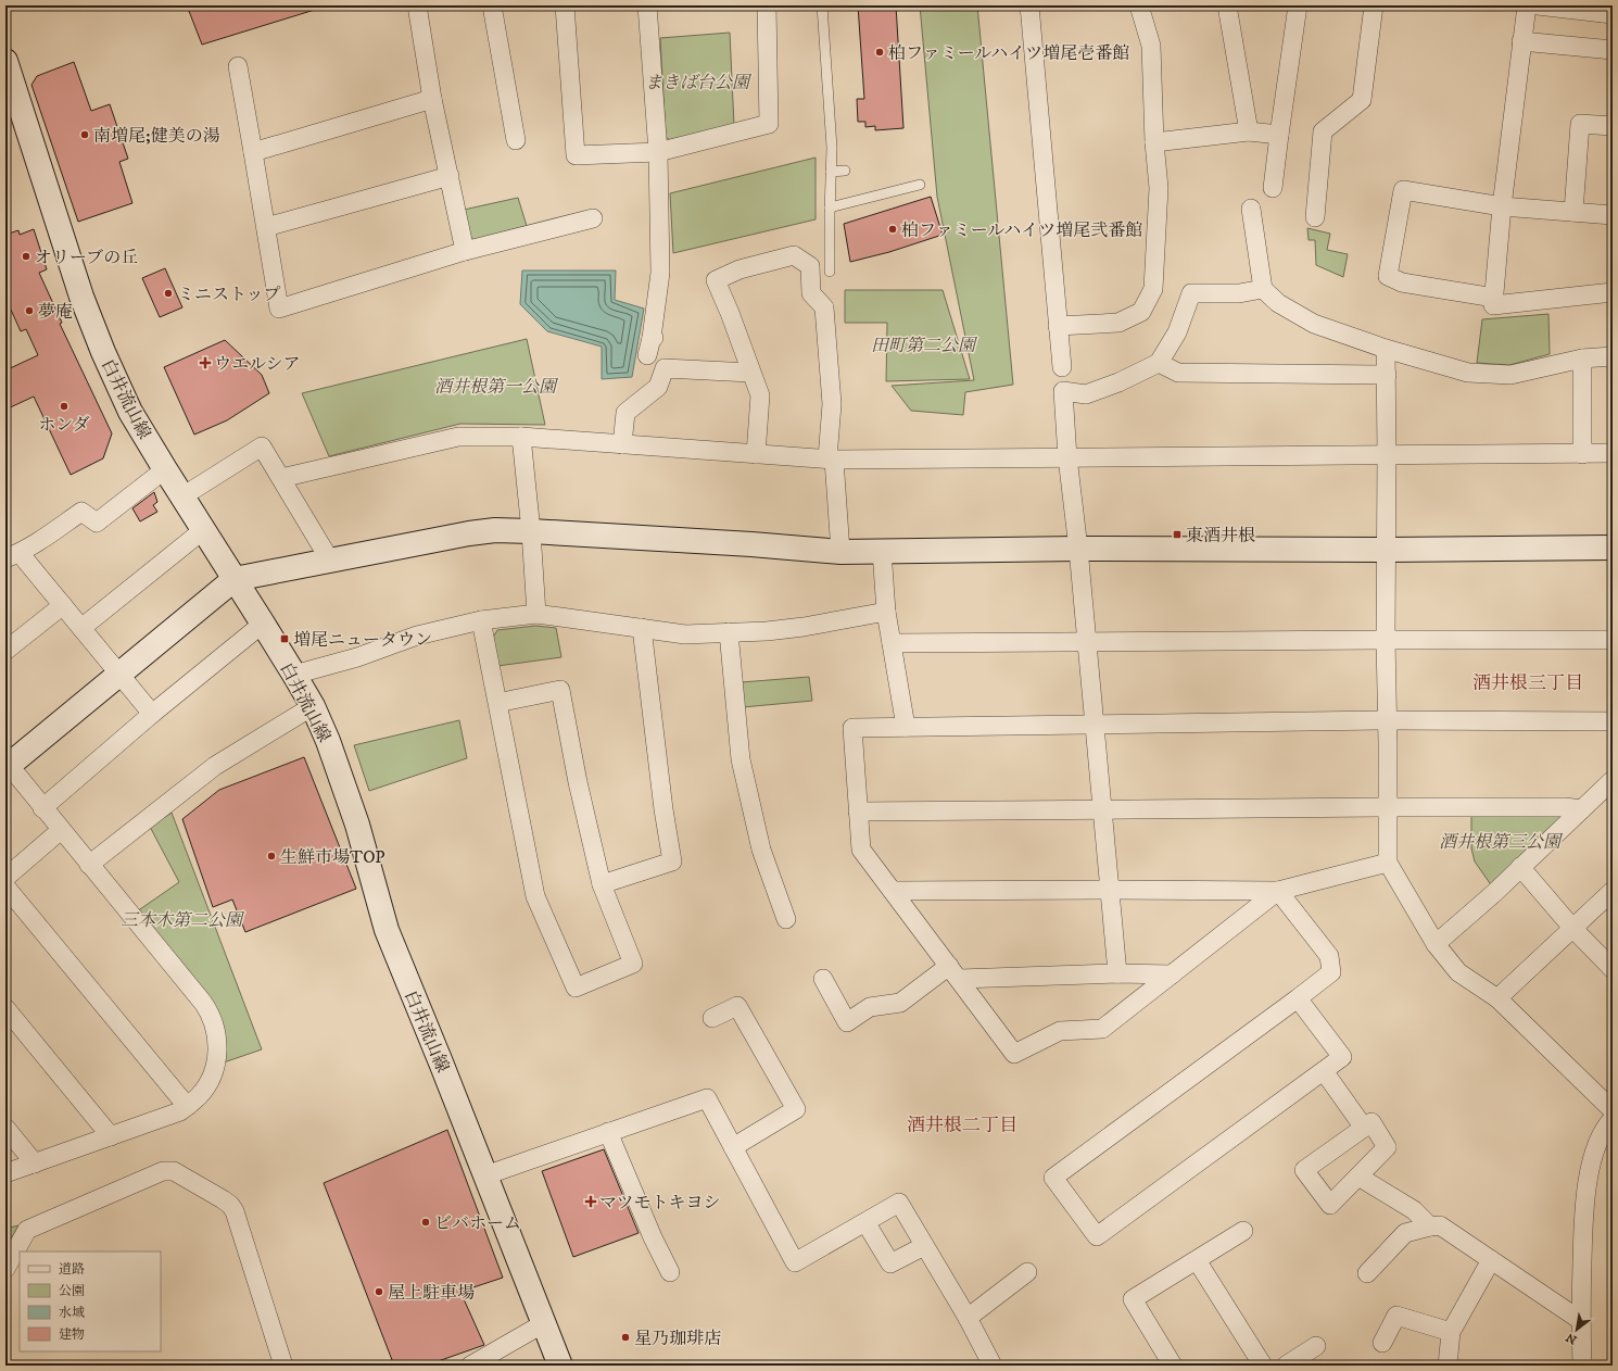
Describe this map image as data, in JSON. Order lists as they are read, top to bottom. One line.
{"streets":{"street":["白井流山線"]},"districts":["酒井根三丁目","酒井根二丁目"],"parks":["まきば台公園","田町第二公園","酒井根第一公園","酒井根第三公園","三本木第二公園"],"places":{"other":["柏ファミールハイツ増尾壱番館","南増尾;健美の湯","柏ファミールハイツ増尾弐番館","オリーブの丘","ミニストップ","夢庵","ホンダ","生鮮市場TOP","ビバホーム","屋上駐車場","星乃珈琲店"],"health":["ウエルシア","マツモトキヨシ"],"transit":["東酒井根","増尾ニュータウン"]},"legend":["道路","公園","水域","建物"],"north":"bottom left"}
